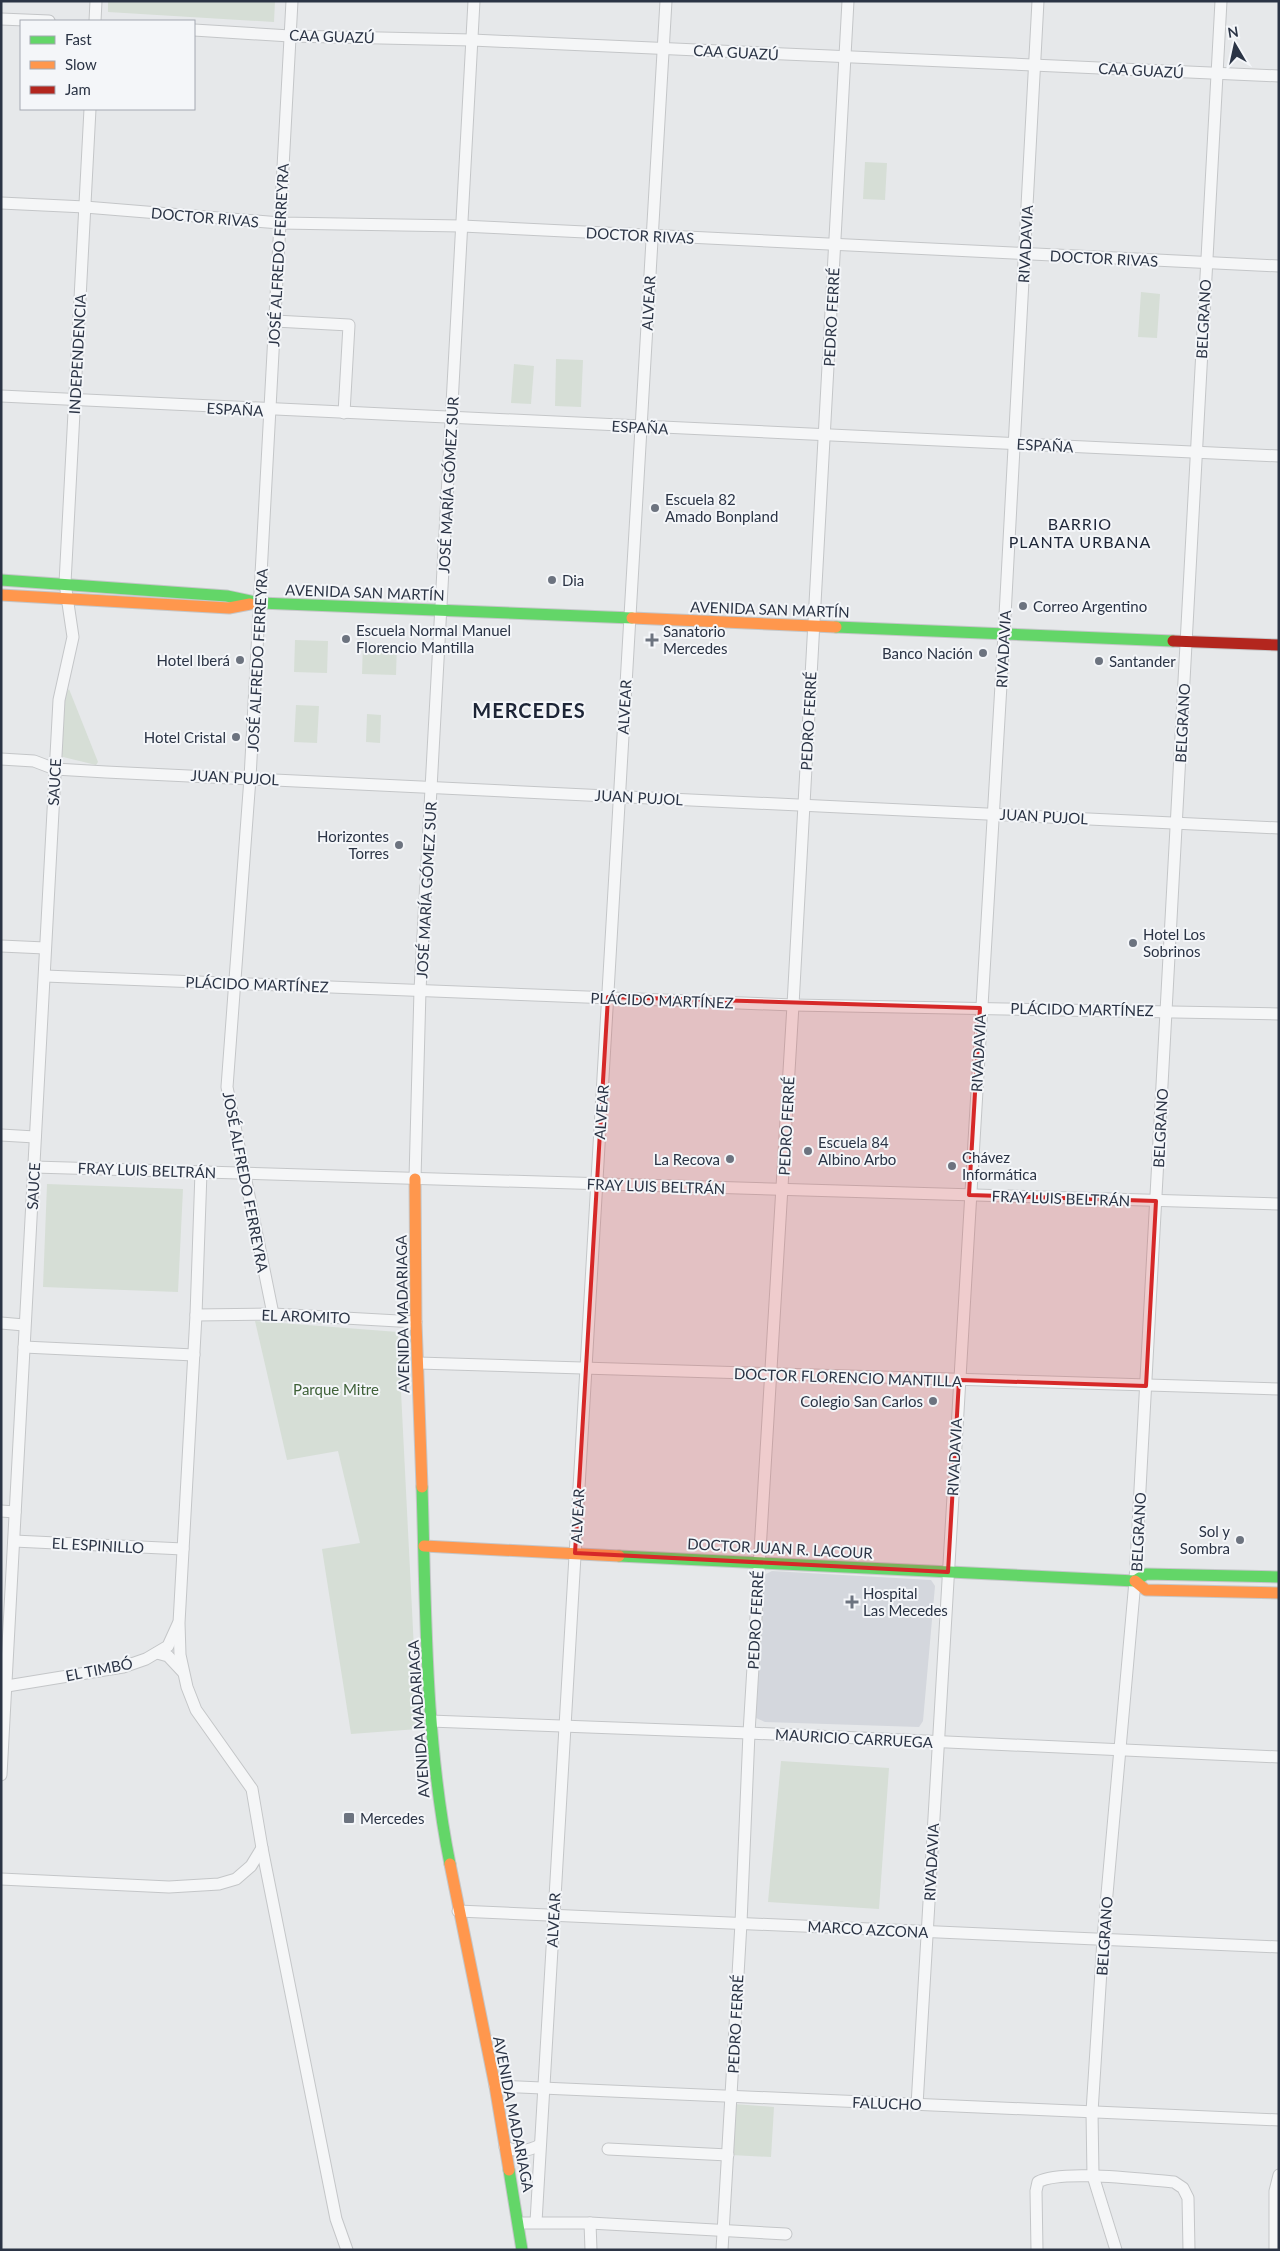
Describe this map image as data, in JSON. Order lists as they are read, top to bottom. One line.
{"streets":{"street":["CAA GUAZÚ","DOCTOR RIVAS","RIVADAVIA","JOSÉ ALFREDO FERREYRA","ALVEAR","PEDRO FERRÉ","BELGRANO","INDEPENDENCIA","ESPAÑA","JOSÉ MARÍA GÓMEZ SUR","AVENIDA SAN MARTÍN","JUAN PUJOL","SAUCE","PLÁCIDO MARTÍNEZ","FRAY LUIS BELTRÁN","AVENIDA MADARIAGA","EL AROMITO","DOCTOR FLORENCIO MANTILLA","EL ESPINILLO","DOCTOR JUAN R. LACOUR","EL TIMBÓ","MAURICIO CARRUEGA","MARCO AZCONA","FALUCHO"]},"crossings":[["CAA GUAZÚ","RIVADAVIA"],["CAA GUAZÚ","JOSÉ ALFREDO FERREYRA"],["CAA GUAZÚ","ALVEAR"],["CAA GUAZÚ","PEDRO FERRÉ"],["CAA GUAZÚ","BELGRANO"],["CAA GUAZÚ","JOSÉ MARÍA GÓMEZ SUR"],["DOCTOR RIVAS","RIVADAVIA"],["DOCTOR RIVAS","JOSÉ ALFREDO FERREYRA"],["DOCTOR RIVAS","ALVEAR"],["DOCTOR RIVAS","PEDRO FERRÉ"],["DOCTOR RIVAS","BELGRANO"],["DOCTOR RIVAS","INDEPENDENCIA"],["DOCTOR RIVAS","JOSÉ MARÍA GÓMEZ SUR"],["RIVADAVIA","ESPAÑA"],["RIVADAVIA","AVENIDA SAN MARTÍN"],["RIVADAVIA","JUAN PUJOL"],["RIVADAVIA","PLÁCIDO MARTÍNEZ"],["RIVADAVIA","FRAY LUIS BELTRÁN"],["RIVADAVIA","DOCTOR FLORENCIO MANTILLA"],["RIVADAVIA","DOCTOR JUAN R. LACOUR"],["RIVADAVIA","MAURICIO CARRUEGA"],["RIVADAVIA","MARCO AZCONA"],["RIVADAVIA","FALUCHO"],["JOSÉ ALFREDO FERREYRA","ESPAÑA"],["JOSÉ ALFREDO FERREYRA","AVENIDA SAN MARTÍN"],["JOSÉ ALFREDO FERREYRA","JUAN PUJOL"],["JOSÉ ALFREDO FERREYRA","PLÁCIDO MARTÍNEZ"],["JOSÉ ALFREDO FERREYRA","FRAY LUIS BELTRÁN"],["JOSÉ ALFREDO FERREYRA","EL AROMITO"],["ALVEAR","ESPAÑA"],["ALVEAR","AVENIDA SAN MARTÍN"],["ALVEAR","JUAN PUJOL"],["ALVEAR","PLÁCIDO MARTÍNEZ"],["ALVEAR","FRAY LUIS BELTRÁN"],["ALVEAR","DOCTOR FLORENCIO MANTILLA"],["ALVEAR","DOCTOR JUAN R. LACOUR"],["ALVEAR","MAURICIO CARRUEGA"],["ALVEAR","MARCO AZCONA"],["ALVEAR","FALUCHO"],["PEDRO FERRÉ","ESPAÑA"],["PEDRO FERRÉ","AVENIDA SAN MARTÍN"],["PEDRO FERRÉ","JUAN PUJOL"],["PEDRO FERRÉ","PLÁCIDO MARTÍNEZ"],["PEDRO FERRÉ","FRAY LUIS BELTRÁN"],["PEDRO FERRÉ","DOCTOR FLORENCIO MANTILLA"],["PEDRO FERRÉ","DOCTOR JUAN R. LACOUR"],["PEDRO FERRÉ","MAURICIO CARRUEGA"],["PEDRO FERRÉ","MARCO AZCONA"],["PEDRO FERRÉ","FALUCHO"],["BELGRANO","ESPAÑA"],["BELGRANO","AVENIDA SAN MARTÍN"],["BELGRANO","JUAN PUJOL"],["BELGRANO","PLÁCIDO MARTÍNEZ"],["BELGRANO","FRAY LUIS BELTRÁN"],["BELGRANO","DOCTOR FLORENCIO MANTILLA"],["BELGRANO","DOCTOR JUAN R. LACOUR"],["BELGRANO","MAURICIO CARRUEGA"],["BELGRANO","MARCO AZCONA"],["BELGRANO","FALUCHO"],["INDEPENDENCIA","ESPAÑA"],["INDEPENDENCIA","AVENIDA SAN MARTÍN"],["INDEPENDENCIA","SAUCE"],["ESPAÑA","JOSÉ MARÍA GÓMEZ SUR"],["JOSÉ MARÍA GÓMEZ SUR","AVENIDA SAN MARTÍN"],["JOSÉ MARÍA GÓMEZ SUR","JUAN PUJOL"],["JOSÉ MARÍA GÓMEZ SUR","PLÁCIDO MARTÍNEZ"],["JOSÉ MARÍA GÓMEZ SUR","FRAY LUIS BELTRÁN"],["JOSÉ MARÍA GÓMEZ SUR","AVENIDA MADARIAGA"],["AVENIDA SAN MARTÍN","SAUCE"],["JUAN PUJOL","SAUCE"],["SAUCE","PLÁCIDO MARTÍNEZ"],["SAUCE","FRAY LUIS BELTRÁN"],["SAUCE","EL ESPINILLO"],["SAUCE","EL TIMBÓ"],["FRAY LUIS BELTRÁN","AVENIDA MADARIAGA"],["AVENIDA MADARIAGA","EL AROMITO"],["AVENIDA MADARIAGA","DOCTOR FLORENCIO MANTILLA"],["AVENIDA MADARIAGA","DOCTOR JUAN R. LACOUR"],["AVENIDA MADARIAGA","MAURICIO CARRUEGA"],["AVENIDA MADARIAGA","MARCO AZCONA"],["AVENIDA MADARIAGA","FALUCHO"]],"districts":["BARRIO PLANTA URBANA","MERCEDES"],"parks":["Parque Mitre"],"places":{"other":["Escuela 82 Amado Bonpland","Dia","Correo Argentino","Escuela Normal Manuel Florencio Mantilla","Banco Nación","Hotel Iberá","Santander","Hotel Cristal","Horizontes Torres","Hotel Los Sobrinos","Escuela 84 Albino Arbo","La Recova","Chávez Informática","Colegio San Carlos","Sol y Sombra"],"health":["Sanatorio Mercedes","Hospital Las Mecedes"],"transit":["Mercedes"]},"legend":["Fast","Slow","Jam"],"north":"top"}
